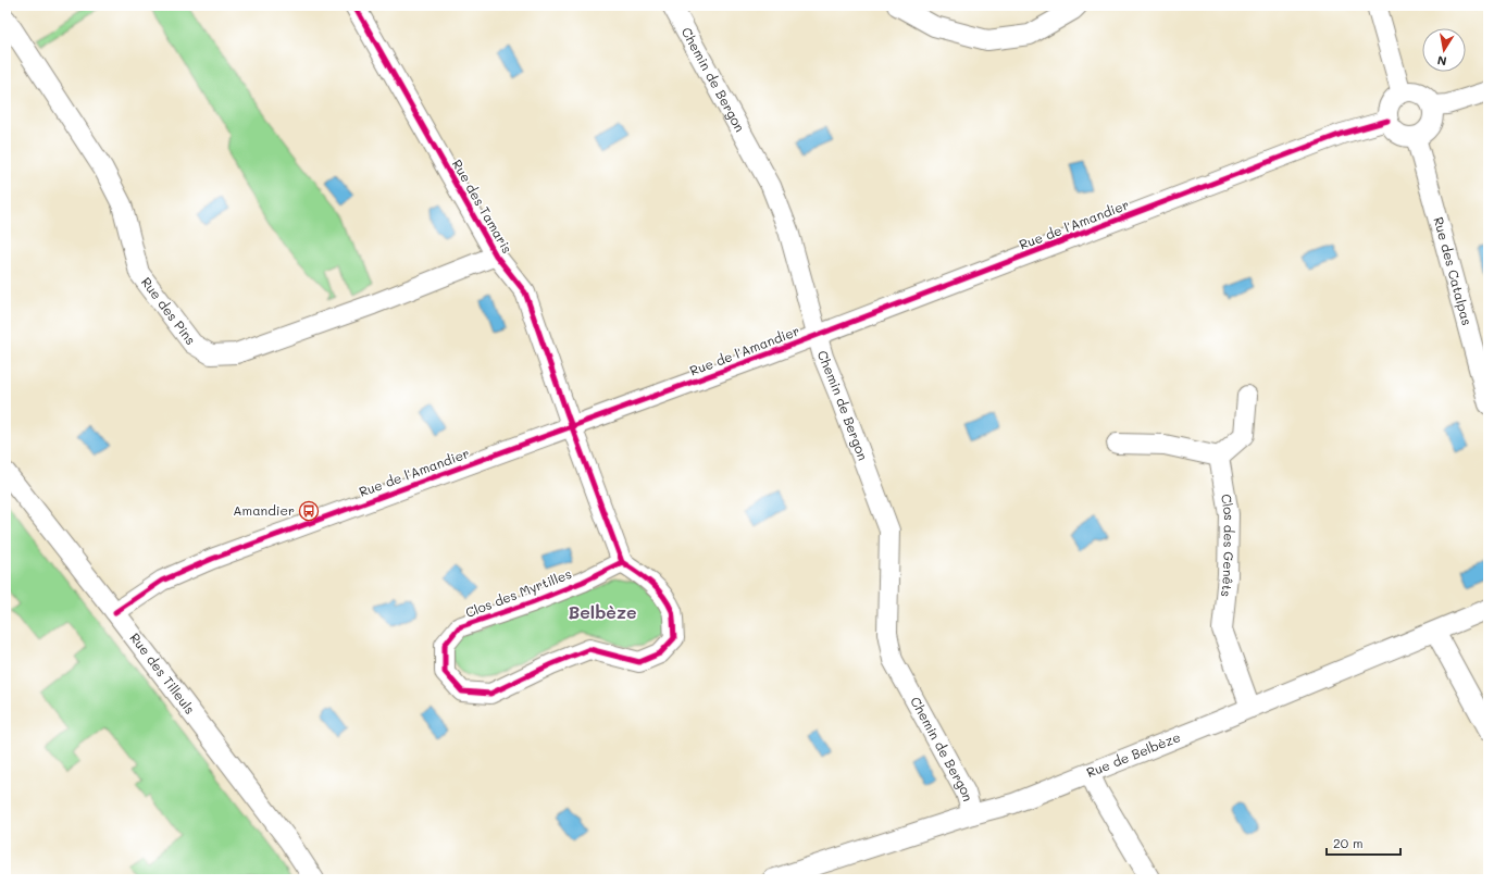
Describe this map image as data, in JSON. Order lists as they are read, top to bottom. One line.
{"streets":{"street":["Chemin de Bergon","Rue des Tamaris","Rue de l'Amandier","Rue des Catalpas","Rue des Pins","Clos des Genêts","Clos des Myrtilles","Rue des Tilleuls","Rue de Belbèze"]},"crossings":[["Chemin de Bergon","Rue de l'Amandier"],["Chemin de Bergon","Rue de Belbèze"],["Rue des Tamaris","Rue de l'Amandier"],["Rue des Tamaris","Rue des Pins"],["Rue de l'Amandier","Rue des Catalpas"],["Rue de l'Amandier","Rue des Tilleuls"],["Clos des Genêts","Rue de Belbèze"]],"districts":["Belbèze"],"places":{"bus stop":["Amandier"]},"scale_bar":"20 m","north":"bottom"}
